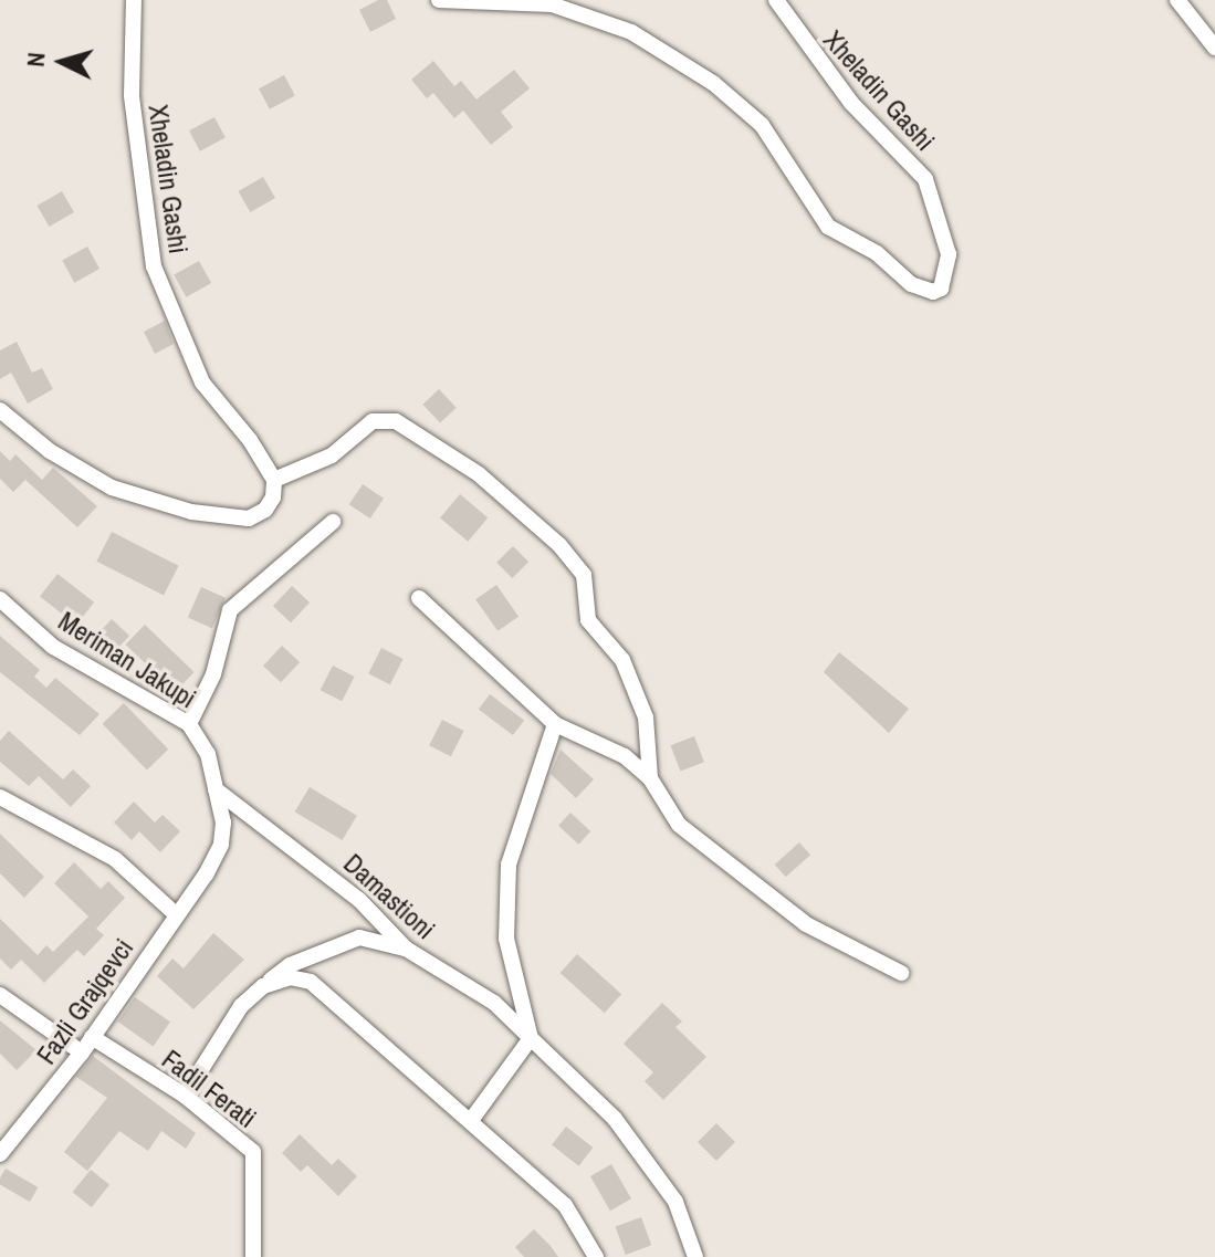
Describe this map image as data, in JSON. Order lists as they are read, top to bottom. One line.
{"streets":{"street":["Xheladin Gashi","Meriman Jakupi","Damastioni","Fazli Grajqevci","Fadil Ferati"]},"crossings":[["Meriman Jakupi","Damastioni"],["Meriman Jakupi","Fazli Grajqevci"],["Fazli Grajqevci","Fadil Ferati"]],"north":"left"}
